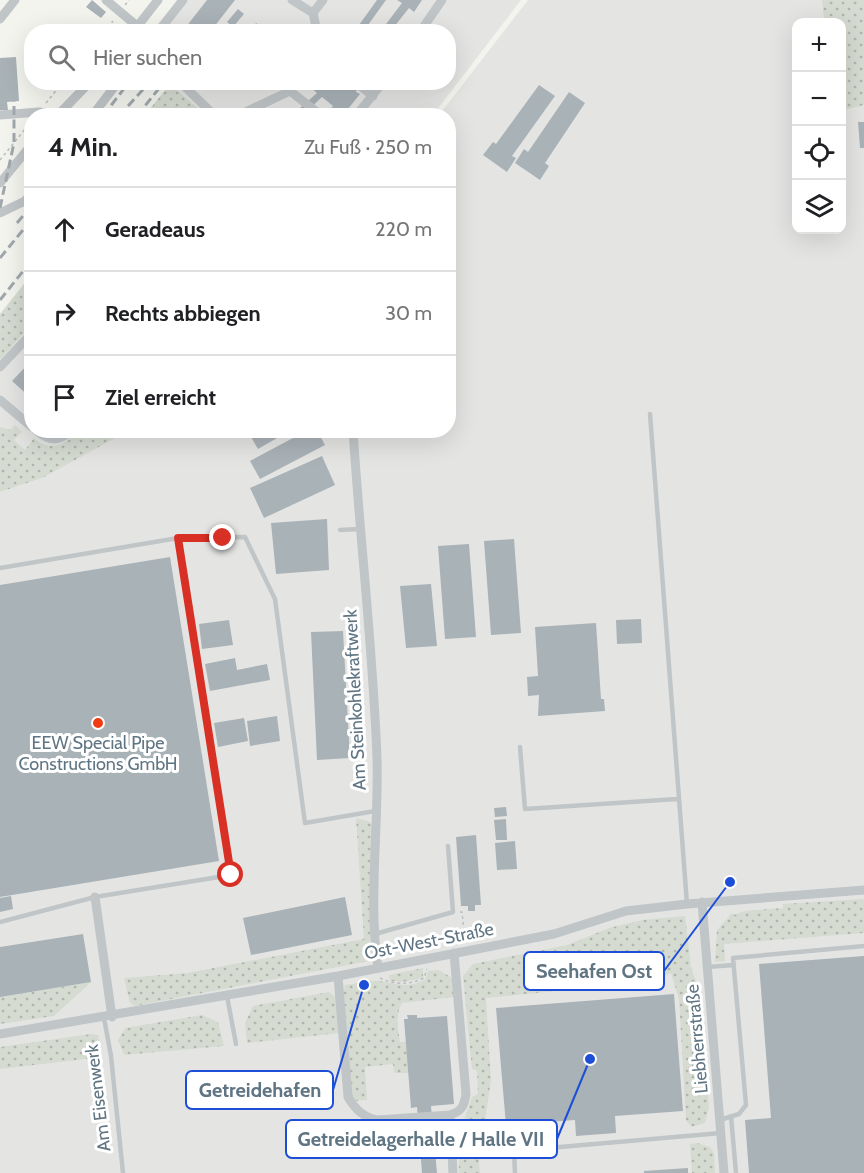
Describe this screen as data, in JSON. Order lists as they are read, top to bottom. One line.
{"streets":{"street":["Am Steinkohlekraftwerk","Ost-West-Straße","Liebherrstraße","Am Eisenwerk"]},"crossings":[["Am Steinkohlekraftwerk","Ost-West-Straße"],["Ost-West-Straße","Liebherrstraße"],["Ost-West-Straße","Am Eisenwerk"]],"places":["EEW Special Pipe Constructions GmbH","Seehafen Ost","Getreidehafen","Getreidelagerhalle / Halle VII"],"page":{"map_buttons":["+","−"],"search":"Hier suchen","heading":["4 Min.","Zu Fuß · 250 m"],"list":[["Geradeaus","220 m"],["Rechts abbiegen","30 m"],"Ziel erreicht"]}}
